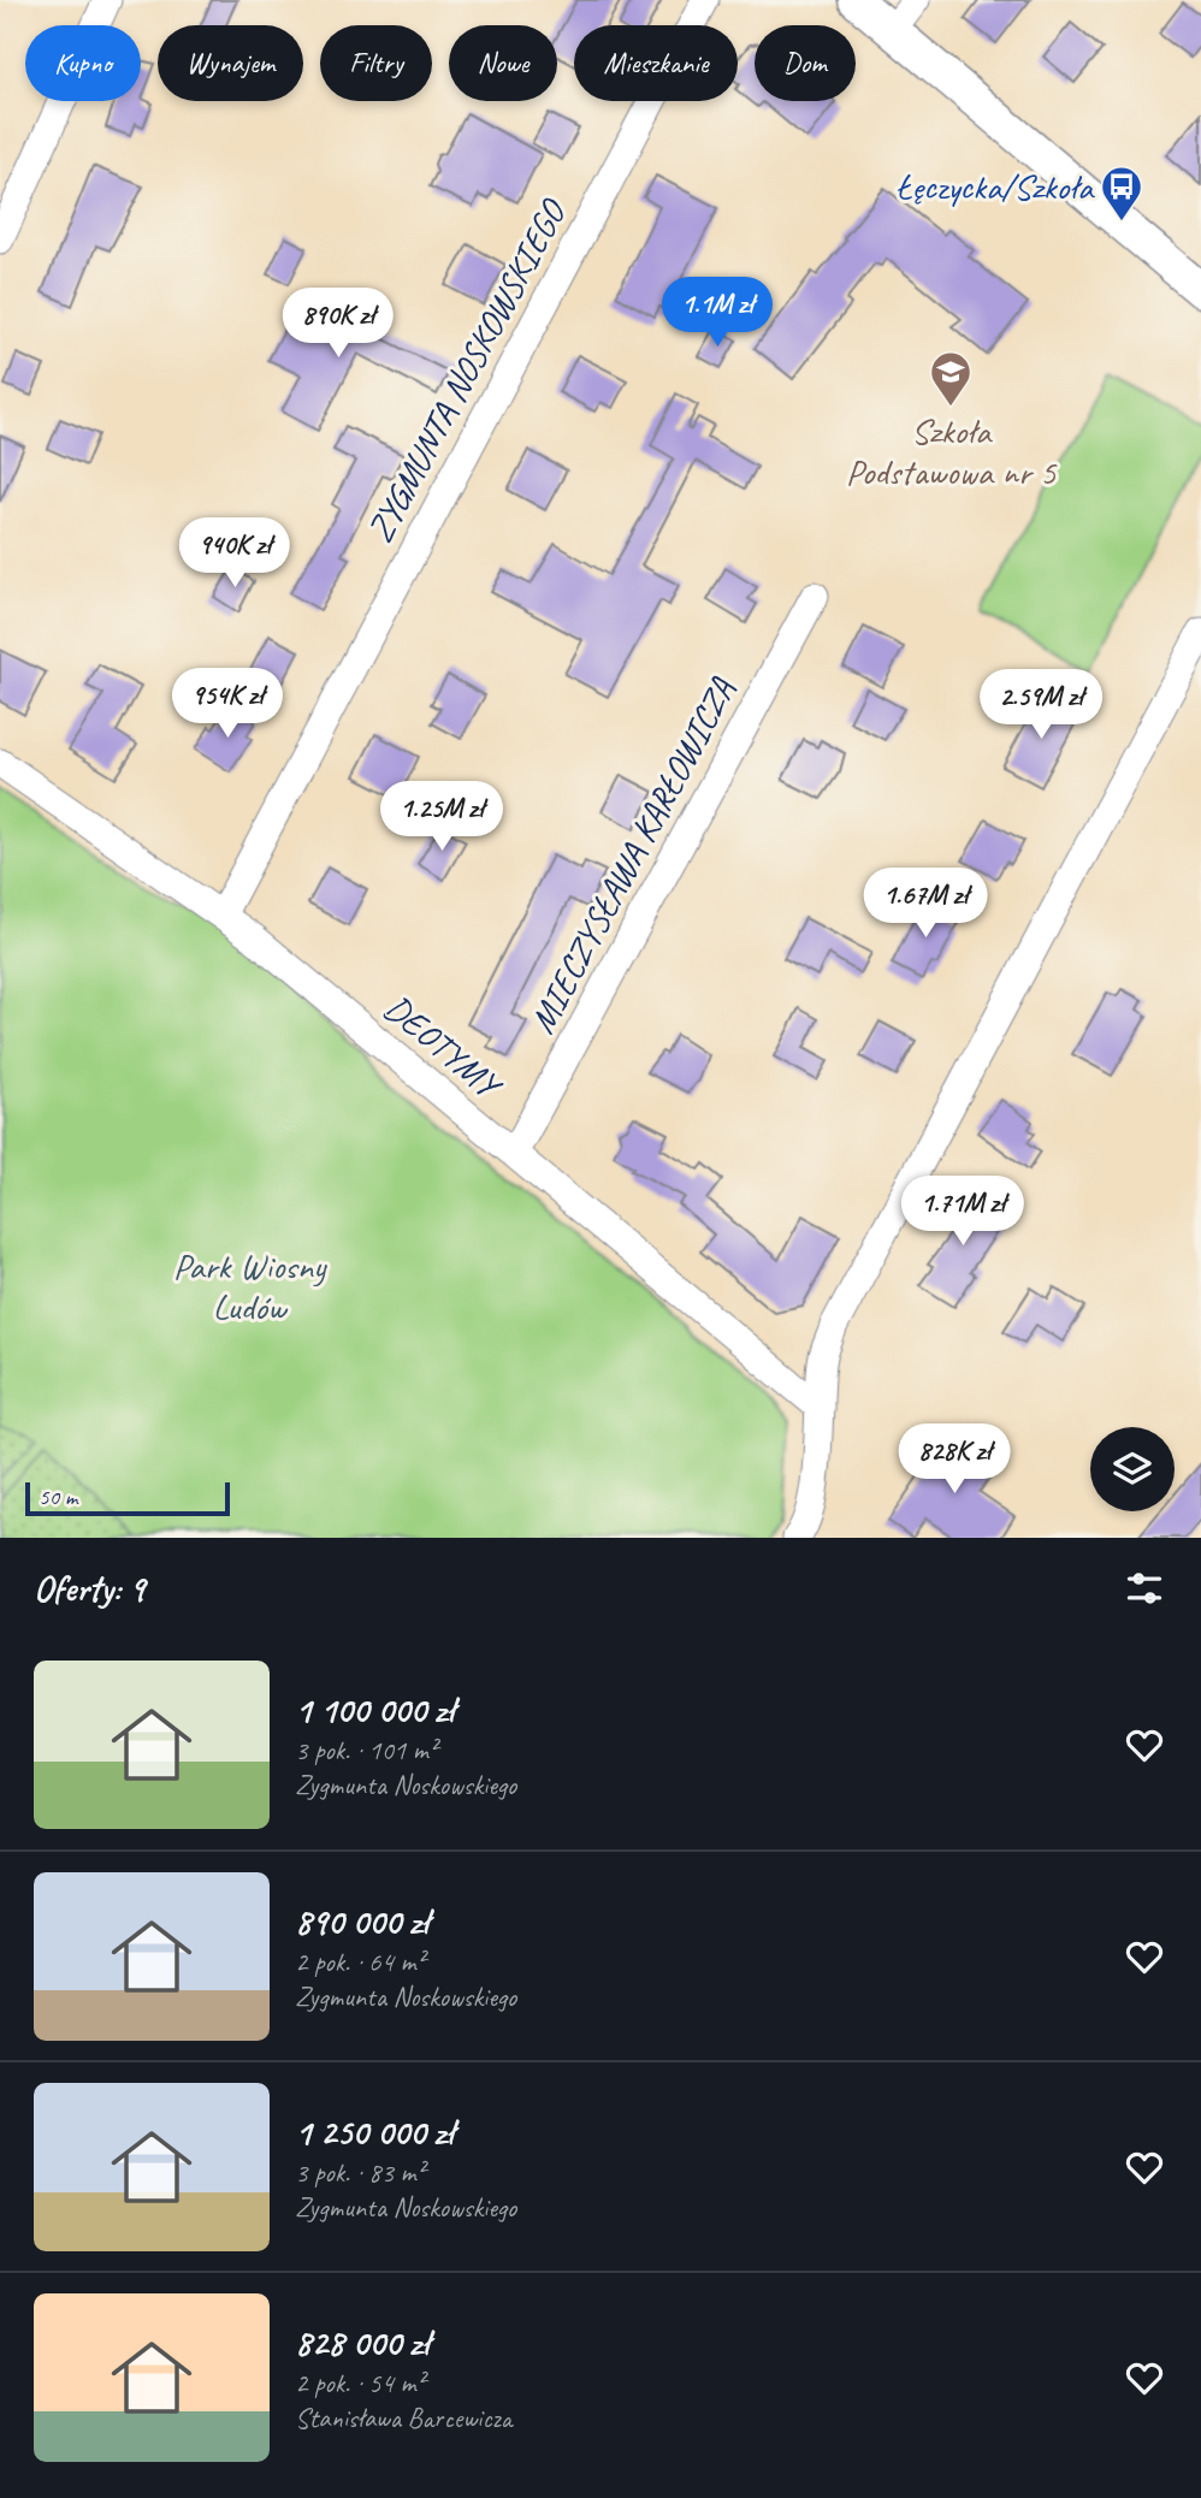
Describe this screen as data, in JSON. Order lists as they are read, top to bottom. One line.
{"streets":{"street":["ZYGMUNTA NOSKOWSKIEGO","MIECZYSŁAWA KARŁOWICZA","DEOTYMY"]},"crossings":[["ZYGMUNTA NOSKOWSKIEGO","DEOTYMY"],["MIECZYSŁAWA KARŁOWICZA","DEOTYMY"]],"parks":["Park Wiosny Ludów"],"places":{"bus stop":["Łęczycka/Szkoła"],"school or university":["Szkoła Podstawowa nr 5"]},"scale_bar":"50 m","page":{"chip":["Kupno","Wynajem","Filtry","Nowe","Mieszkanie","Dom"],"price":["1.1M zł","890K zł","940K zł","954K zł","2.59M zł","1.25M zł","1.67M zł","1.71M zł","828K zł"],"scale":"50 m","heading":"Oferty: 9","list":[{"name":"1 100 000 zł","note":"3 pok. · 101 m² · Zygmunta Noskowskiego"},{"name":"890 000 zł","note":"2 pok. · 64 m² · Zygmunta Noskowskiego"},{"name":"1 250 000 zł","note":"3 pok. · 83 m² · Zygmunta Noskowskiego"},{"name":"828 000 zł","note":"2 pok. · 54 m² · Stanisława Barcewicza"}]}}
